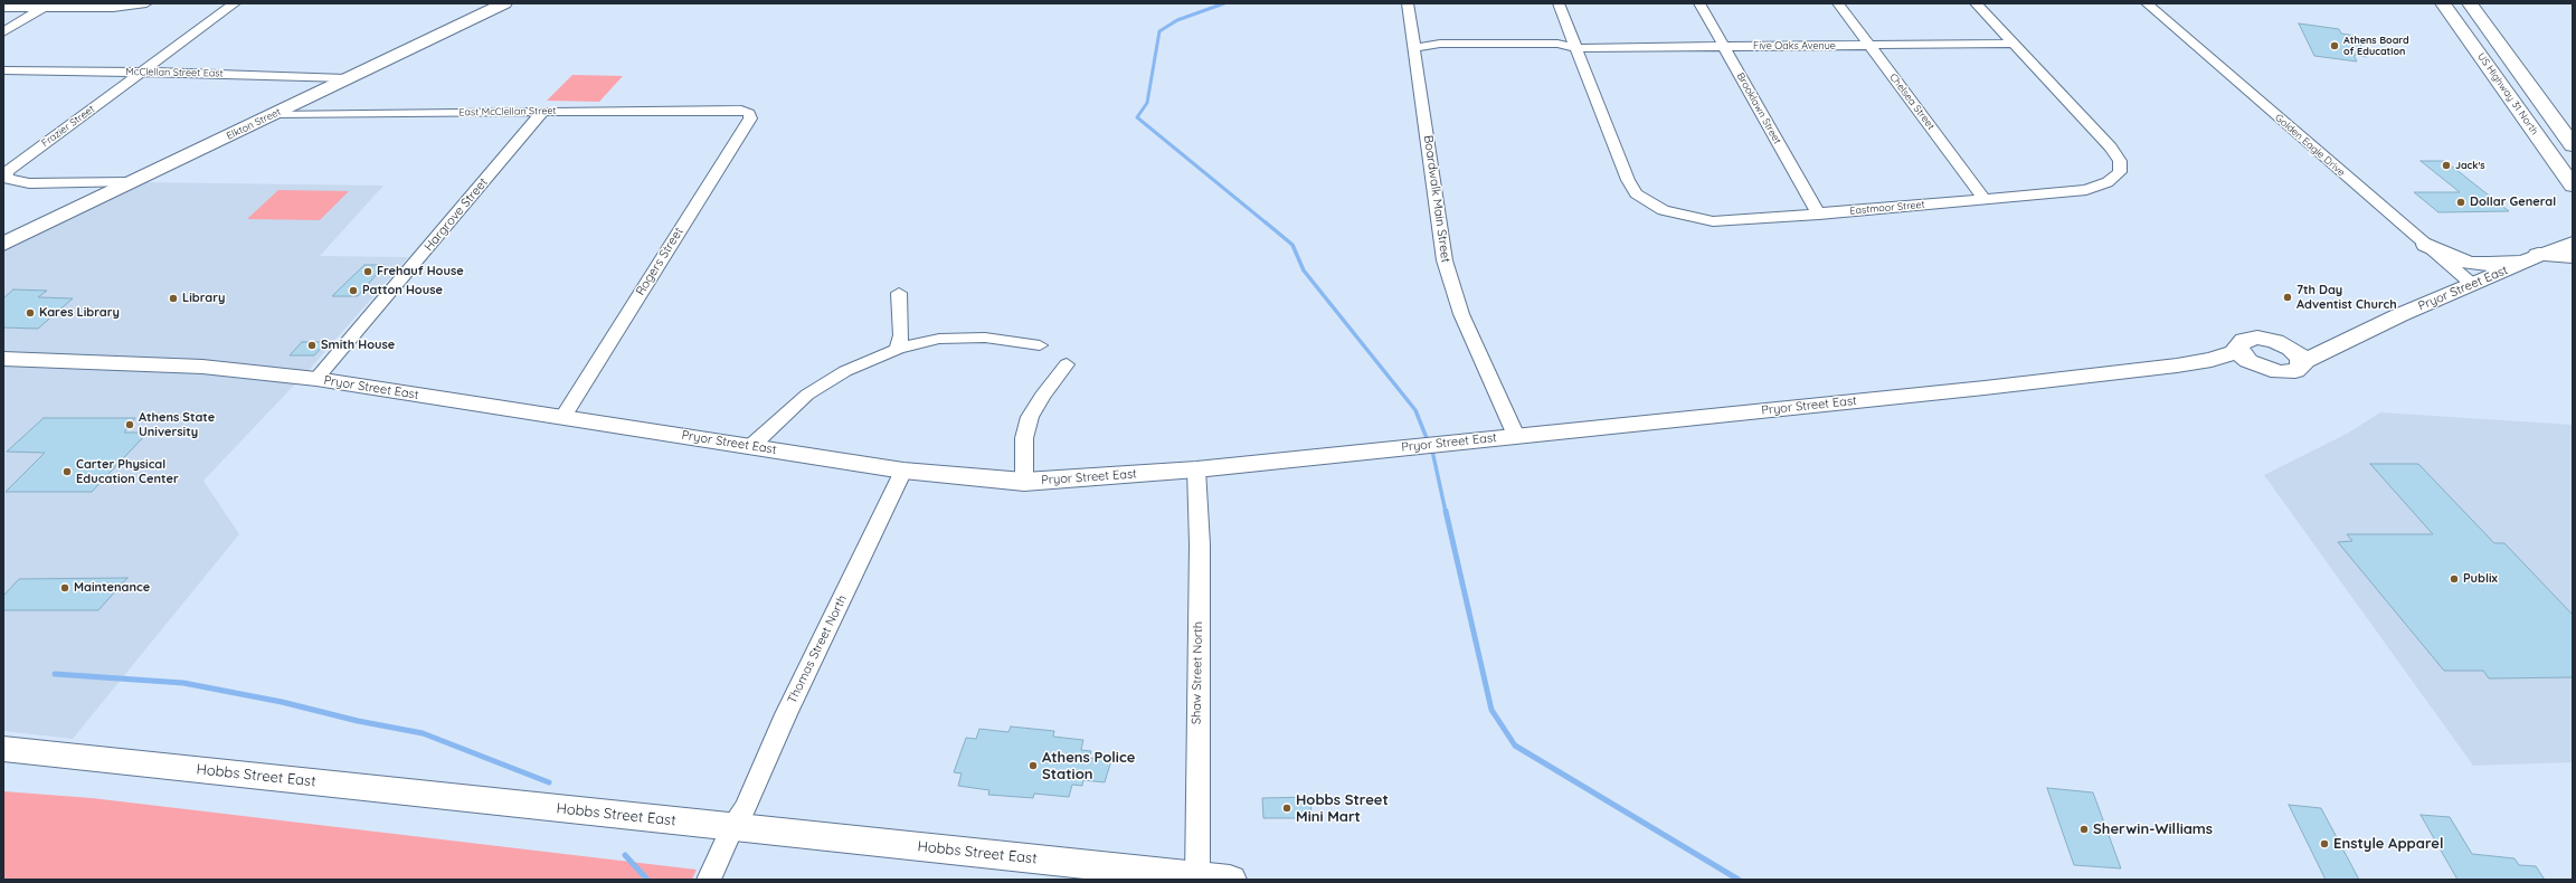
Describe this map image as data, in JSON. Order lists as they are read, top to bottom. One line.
{"streets":{"street":["Five Oaks Avenue","McClellan Street East","US Highway 31 North","Chelsea Street","Brooklawn Street","East McClellan Street","Elkton Street","Frazier Street","Golden Eagle Drive","Boardwalk Main Street","Eastmoor Street","Hargrove Street","Rogers Street","Pryor Street East","Thomas Street North","Shaw Street North","Hobbs Street East"]},"crossings":[["Five Oaks Avenue","Chelsea Street"],["Five Oaks Avenue","Brooklawn Street"],["Five Oaks Avenue","Boardwalk Main Street"],["Five Oaks Avenue","Eastmoor Street"],["McClellan Street East","Elkton Street"],["McClellan Street East","Frazier Street"],["Chelsea Street","Eastmoor Street"],["Brooklawn Street","Eastmoor Street"],["East McClellan Street","Elkton Street"],["East McClellan Street","Hargrove Street"],["East McClellan Street","Rogers Street"],["Elkton Street","Frazier Street"],["Golden Eagle Drive","Pryor Street East"],["Boardwalk Main Street","Pryor Street East"],["Hargrove Street","Pryor Street East"],["Rogers Street","Pryor Street East"],["Pryor Street East","Thomas Street North"],["Pryor Street East","Shaw Street North"],["Thomas Street North","Hobbs Street East"],["Shaw Street North","Hobbs Street East"]],"places":["Athens Board of Education","Jack's","Dollar General","Frehauf House","Patton House","7th Day Adventist Church","Library","Kares Library","Smith House","Athens State University","Carter Physical Education Center","Publix","Maintenance","Athens Police Station","Hobbs Street Mini Mart","Sherwin-Williams","Enstyle Apparel"]}
